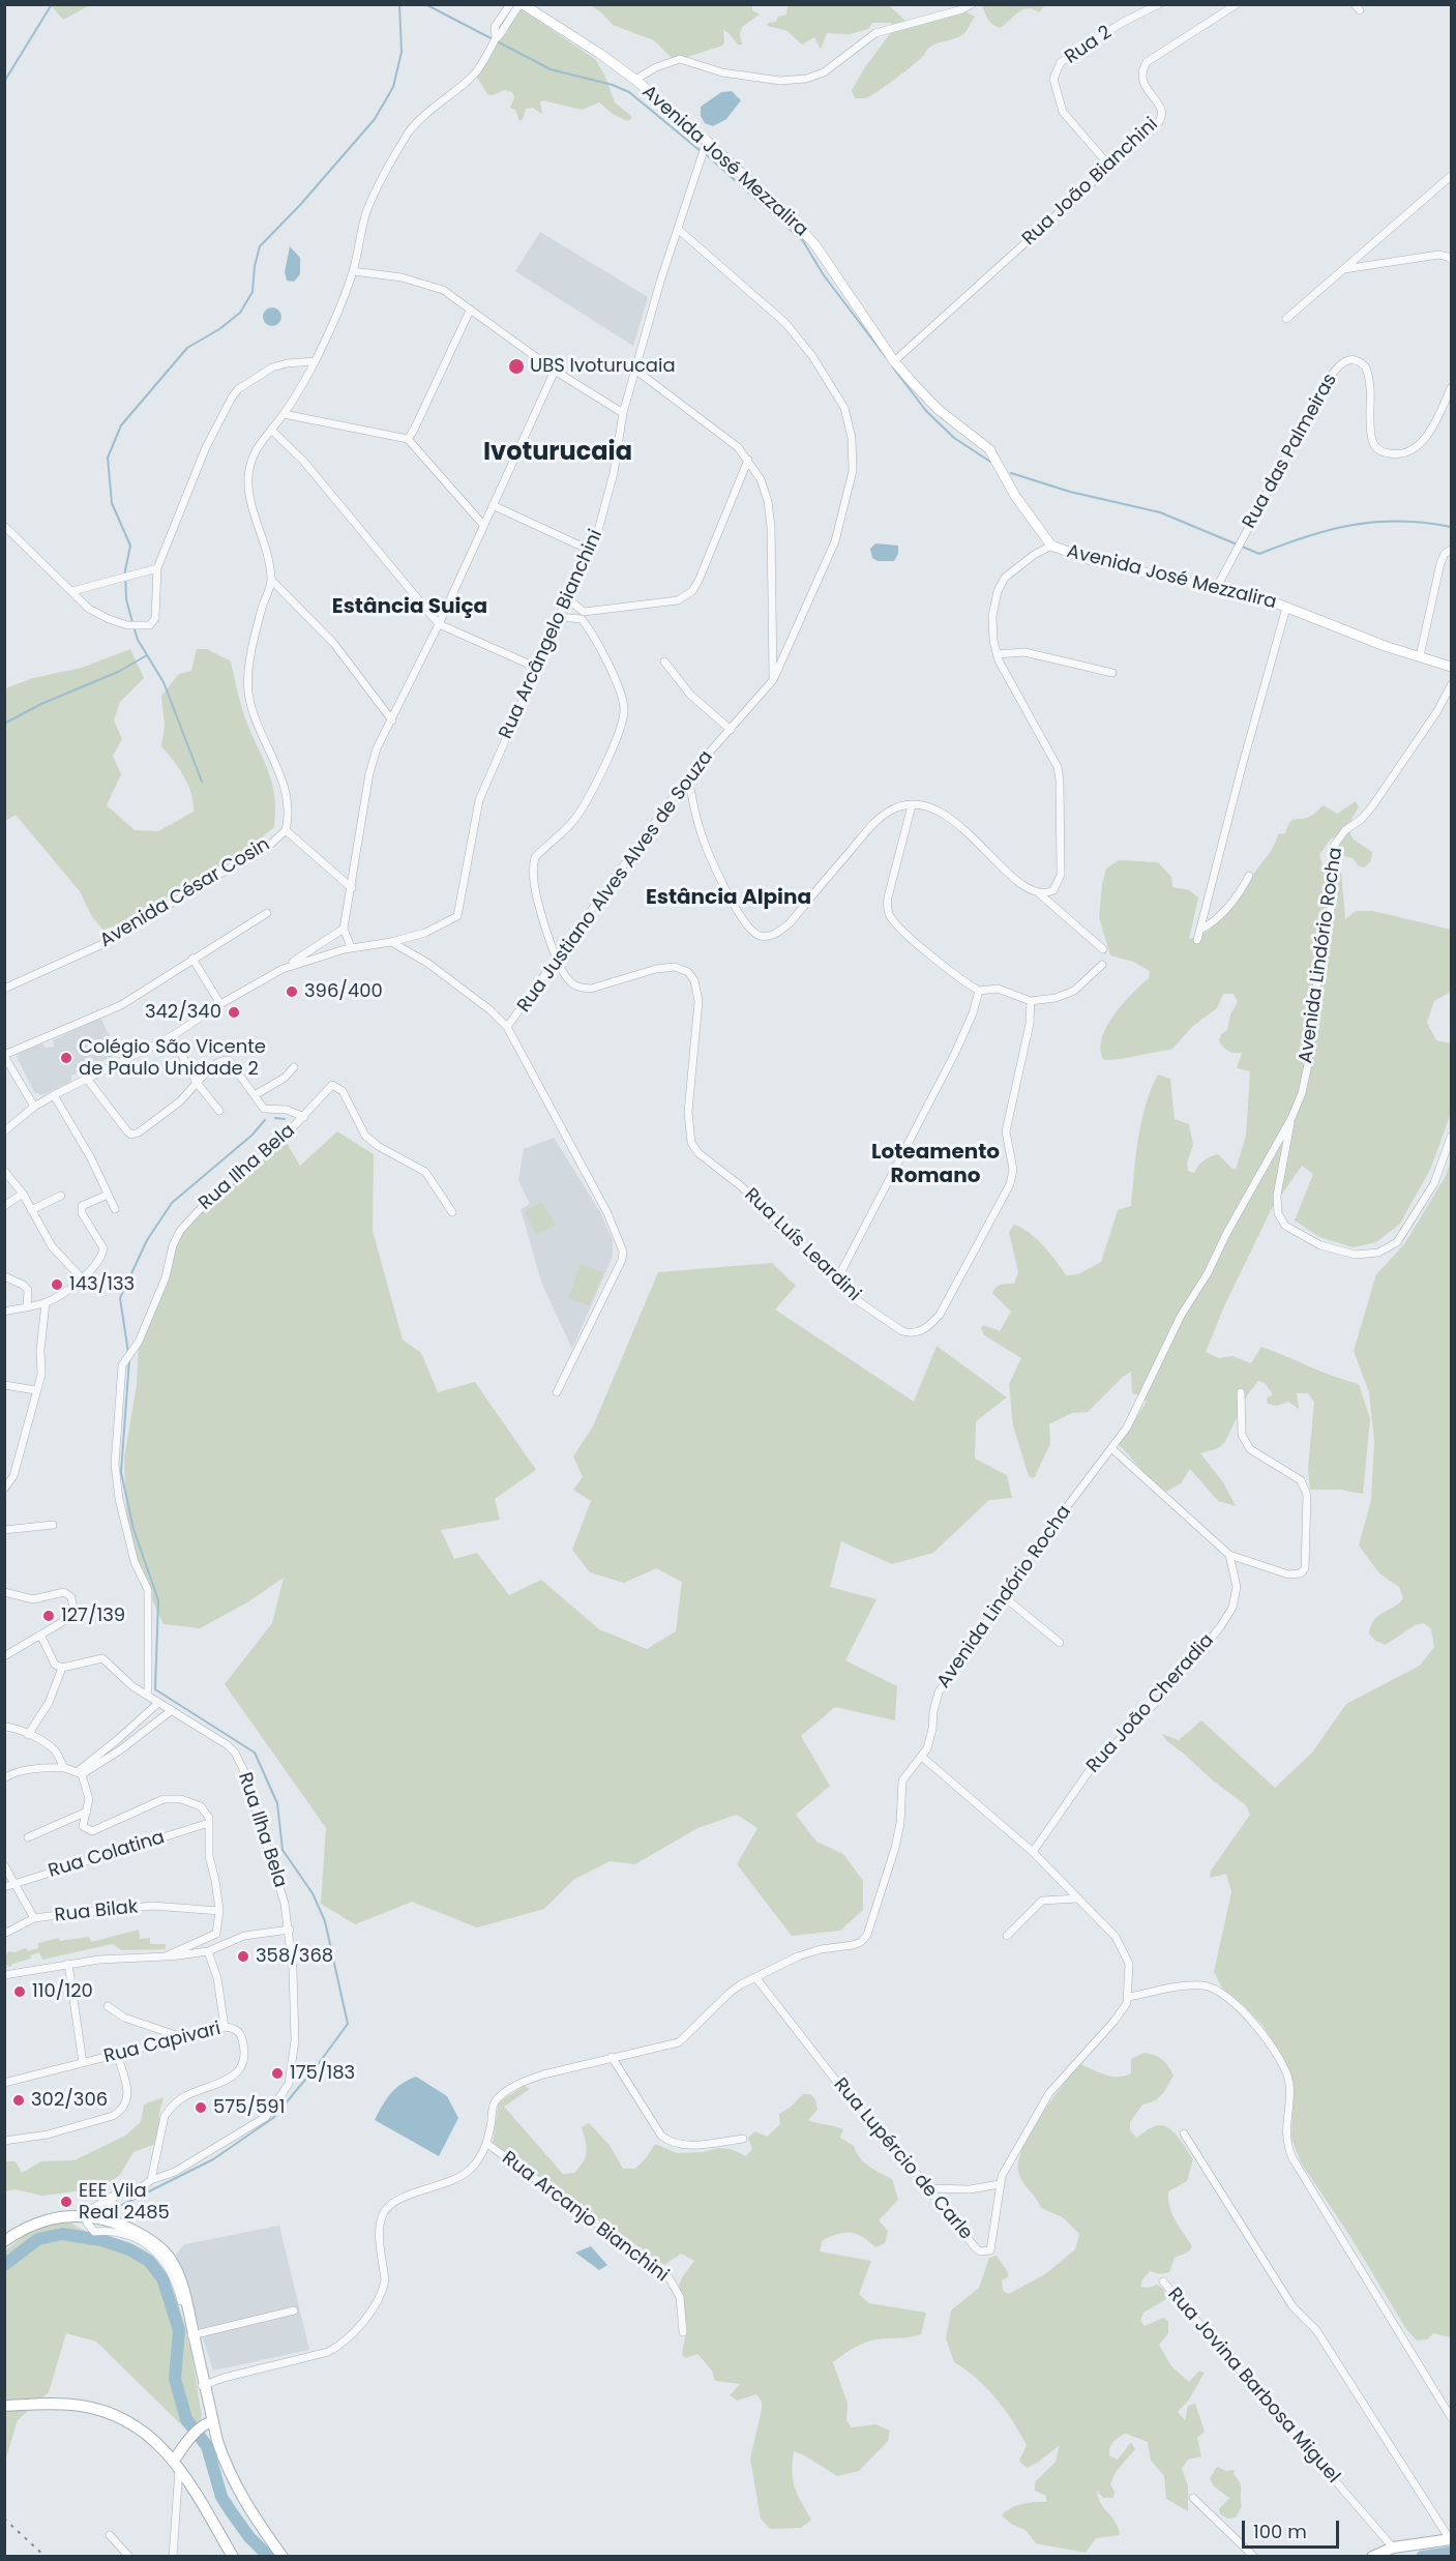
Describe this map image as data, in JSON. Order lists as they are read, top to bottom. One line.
{"streets":{"main road":["Avenida José Mezzalira"],"street":["Rua 2","Rua João Bianchini","Rua das Palmeiras","Rua Arcângelo Bianchini","Rua Justiano Alves Alves de Souza","Avenida César Cosin","Avenida Lindório Rocha","Rua Ilha Bela","Rua Luís Leardini","Rua João Cheradia","Rua Colatina","Rua Bilak","Rua Capivari","Rua Lupércio de Carle","Rua Arcanjo Bianchini","Rua Jovina Barbosa Miguel"]},"crossings":[["Rua 2","Rua João Bianchini"],["Avenida José Mezzalira","Rua João Bianchini"],["Avenida José Mezzalira","Rua das Palmeiras"],["Avenida José Mezzalira","Rua Arcângelo Bianchini"],["Rua Arcângelo Bianchini","Rua Justiano Alves Alves de Souza"],["Rua Justiano Alves Alves de Souza","Rua Luís Leardini"],["Avenida Lindório Rocha","Rua Lupércio de Carle"],["Avenida Lindório Rocha","Rua Arcanjo Bianchini"],["Rua Ilha Bela","Rua Capivari"],["Rua João Cheradia","Rua Lupércio de Carle"],["Rua Colatina","Rua Bilak"]],"districts":["Ivoturucaia","Estância Suiça","Estância Alpina","Loteamento Romano"],"places":["UBS Ivoturucaia","396/400","342/340","Colégio São Vicente de Paulo Unidade 2","143/133","127/139","358/368","110/120","175/183","302/306","575/591","EEE Vila Real 2485"],"scale_bar":"100 m"}
